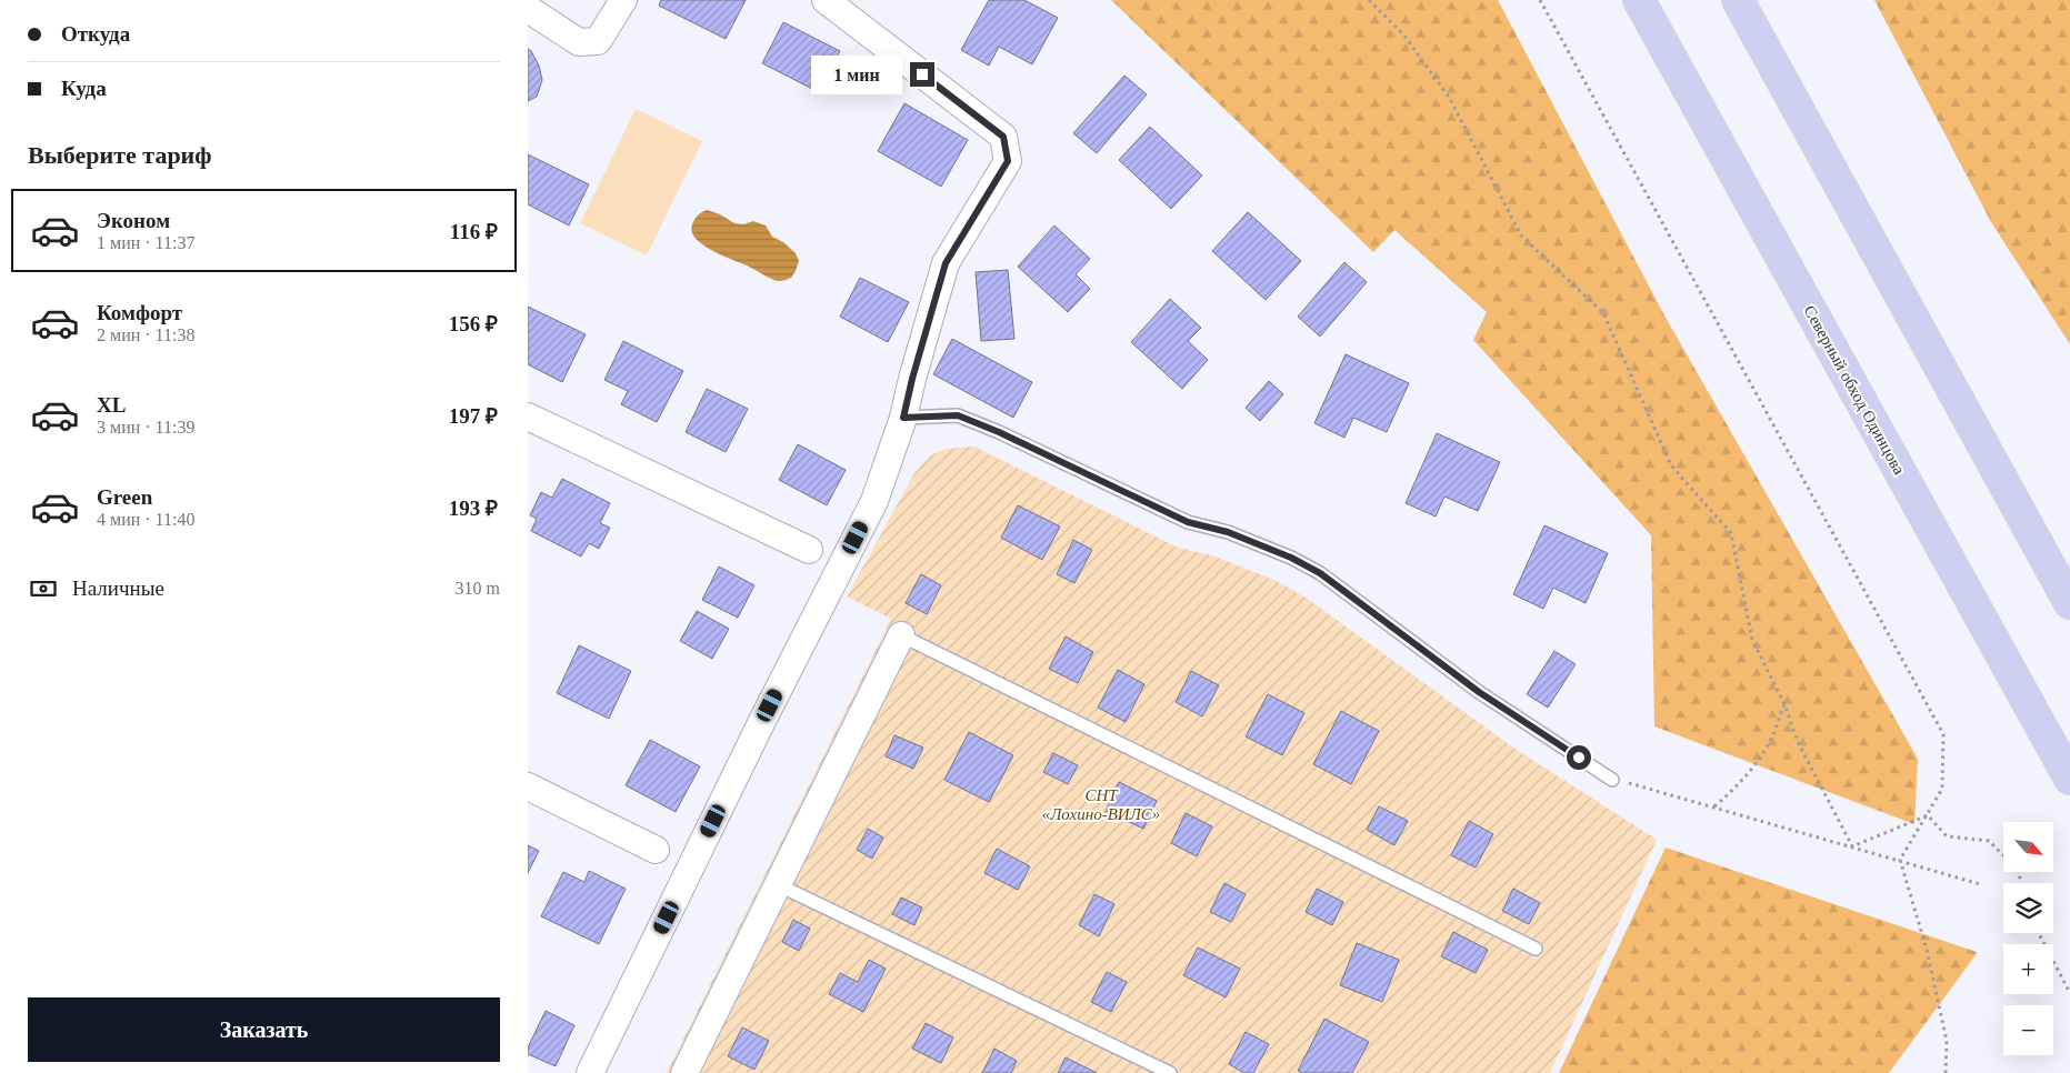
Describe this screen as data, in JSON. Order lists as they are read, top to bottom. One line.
{"streets":{"highway":["Северный обход Одинцова"]},"parks":["СНТ «Лохино-ВИЛС»"],"north":"bottom right","page":{"banner":["Откуда","Куда"],"bubble":"1 мин","heading":"Выберите тариф","list":[{"name":"Эконом","note":"1 мин · 11:37","value":"116 ₽"},{"name":"Комфорт","note":"2 мин · 11:38","value":"156 ₽"},{"name":"XL","note":"3 мин · 11:39","value":"197 ₽"},{"name":"Green","note":"4 мин · 11:40","value":"193 ₽"}],"pay":["Наличные","310 m"],"map_buttons":["+","−"],"buttons":"Заказать"}}
